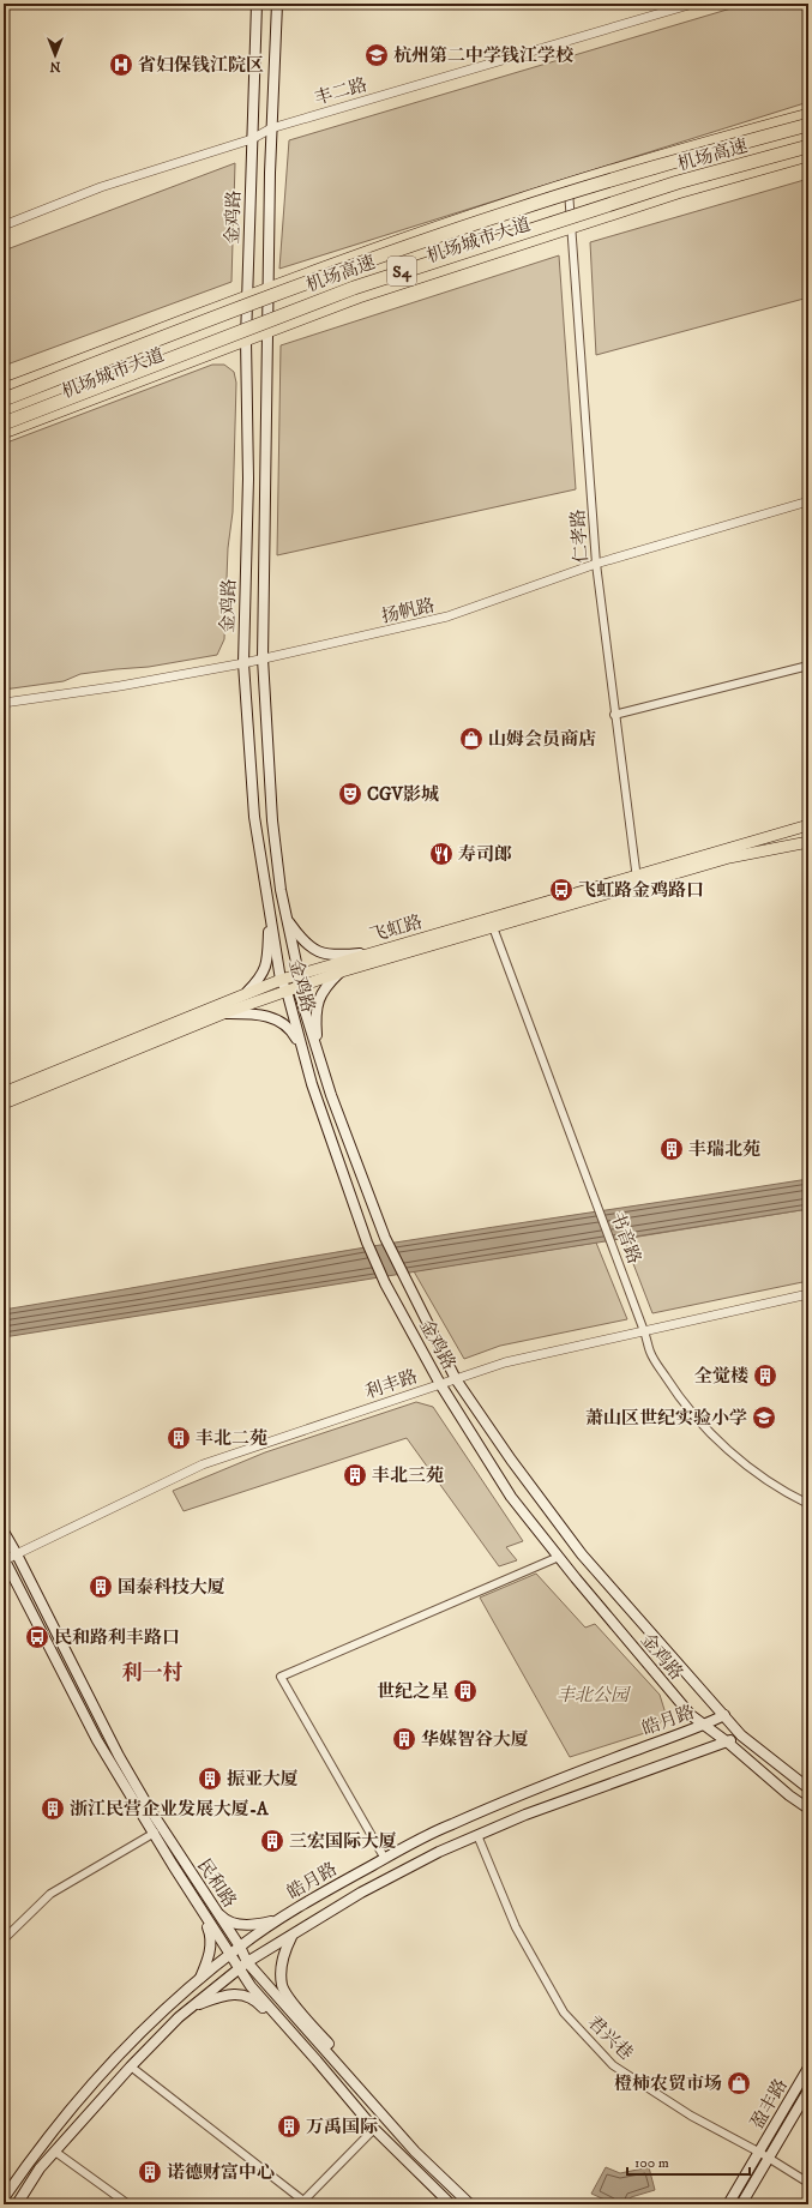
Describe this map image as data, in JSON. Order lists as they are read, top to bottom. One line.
{"streets":{"highway":["机场高速","S4"],"main road":["金鸡路","机场城市大道","飞虹路","皓月路","民和路","盈丰路"],"street":["丰二路","仁孝路","扬帆路","书音路","利丰路","君兴巷"]},"crossings":[["丰二路","金鸡路"],["金鸡路","机场城市大道"],["金鸡路","扬帆路"],["金鸡路","飞虹路"],["金鸡路","利丰路"],["金鸡路","皓月路"],["机场城市大道","仁孝路"],["仁孝路","扬帆路"],["仁孝路","飞虹路"],["飞虹路","书音路"],["书音路","利丰路"],["利丰路","民和路"],["皓月路","民和路"],["皓月路","君兴巷"],["君兴巷","盈丰路"]],"districts":["利一村"],"parks":["丰北公园"],"places":{"school or university":["杭州第二中学钱江学校","萧山区世纪实验小学"],"hospital":["省妇保钱江院区"],"shop":["山姆会员商店","橙柿农贸市场"],"theatre":["CGV影城"],"restaurant":["寿司郎"],"bus stop":["飞虹路金鸡路口","民和路利丰路口"],"building":["丰瑞北苑","全觉楼","丰北二苑","丰北三苑","国泰科技大厦","世纪之星","华媒智谷大厦","振亚大厦","浙江民营企业发展大厦-A","三宏国际大厦","万禹国际","诺德财富中心"]},"scale_bar":"100 m","north":"bottom"}
